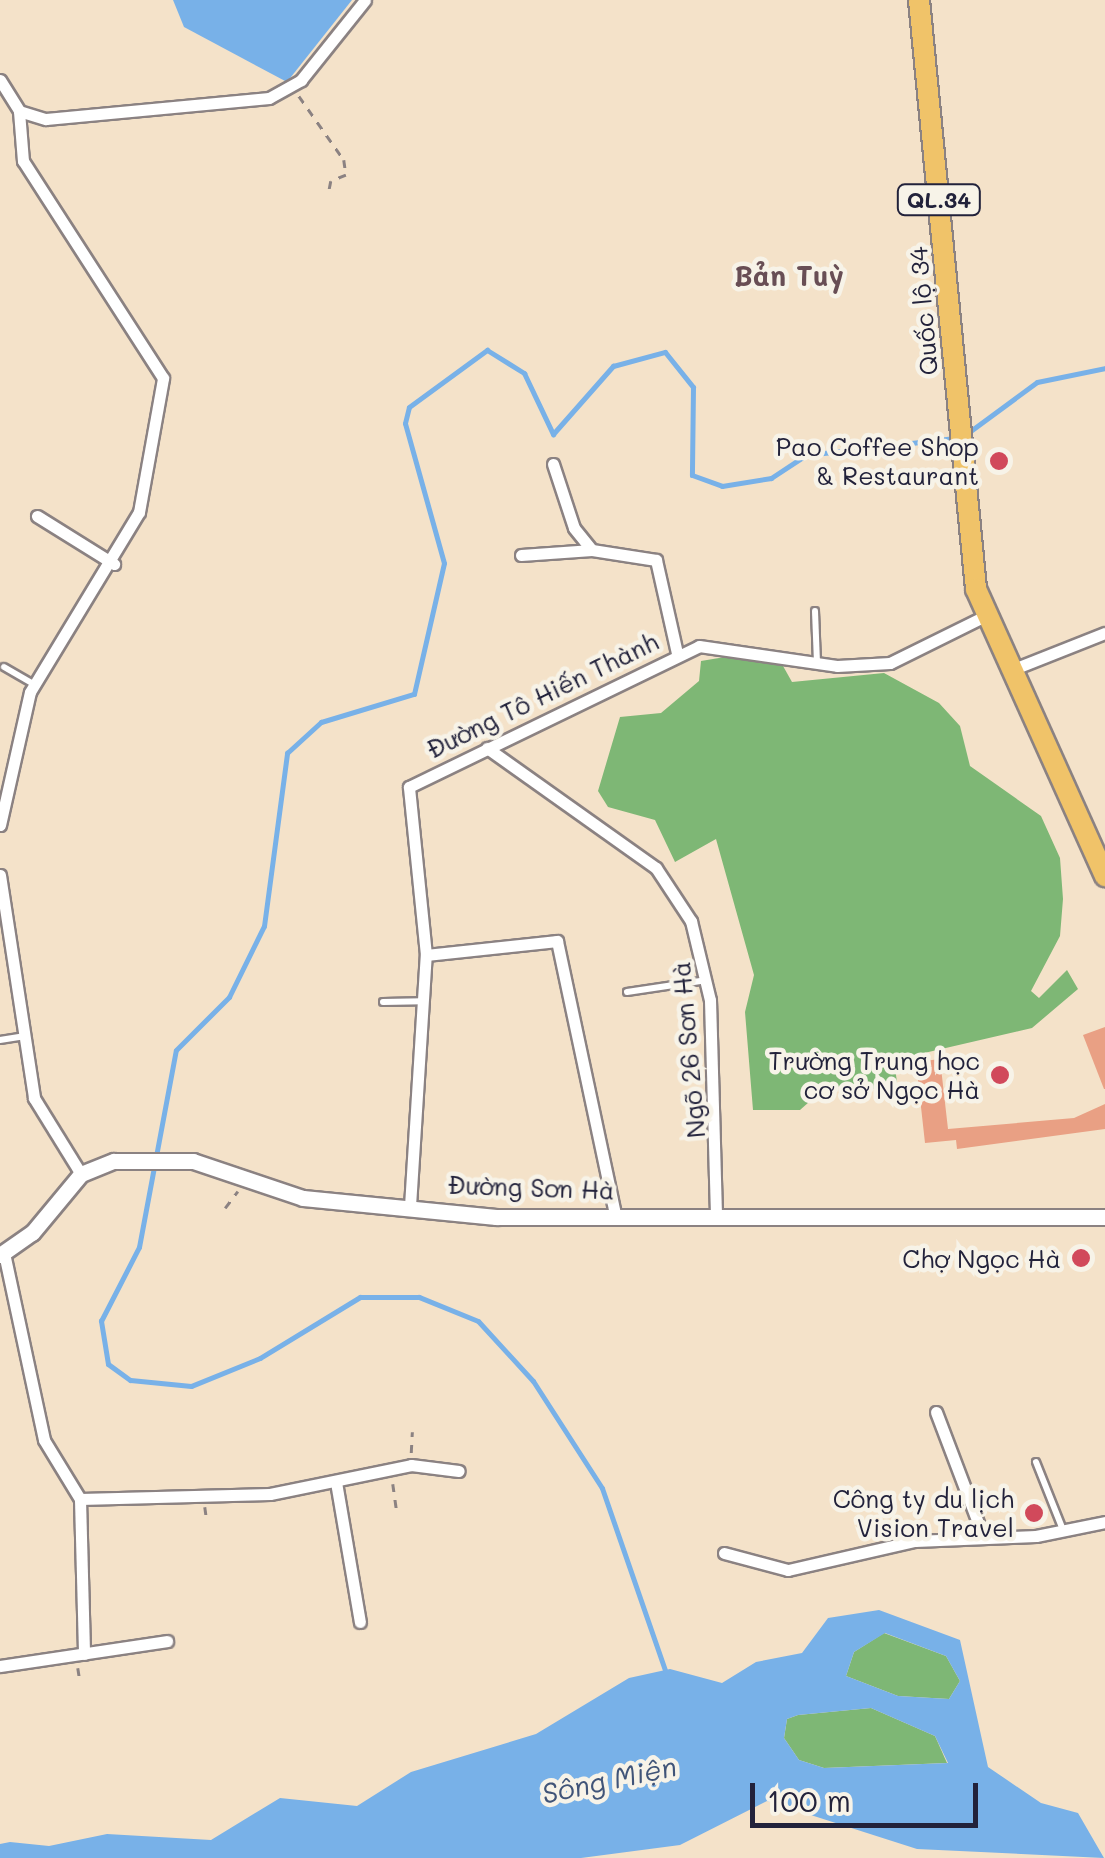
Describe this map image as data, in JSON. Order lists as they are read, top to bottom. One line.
{"streets":{"highway":["QL.34","Quốc lộ 34"],"street":["Đường Tô Hiến Thành","Ngõ 26 Sơn Hà","Đường Sơn Hà"]},"crossings":[["QL.34","Quốc lộ 34"],["QL.34","Đường Tô Hiến Thành"],["Quốc lộ 34","Đường Tô Hiến Thành"],["Đường Tô Hiến Thành","Ngõ 26 Sơn Hà"],["Đường Tô Hiến Thành","Đường Sơn Hà"],["Ngõ 26 Sơn Hà","Đường Sơn Hà"]],"districts":["Bản Tuỳ"],"water":["Sông Miện"],"places":["Pao Coffee Shop & Restaurant","Trường Trung học cơ sở Ngọc Hà","Chợ Ngọc Hà","Công ty du lịch Vision Travel"],"scale_bar":"100 m"}
